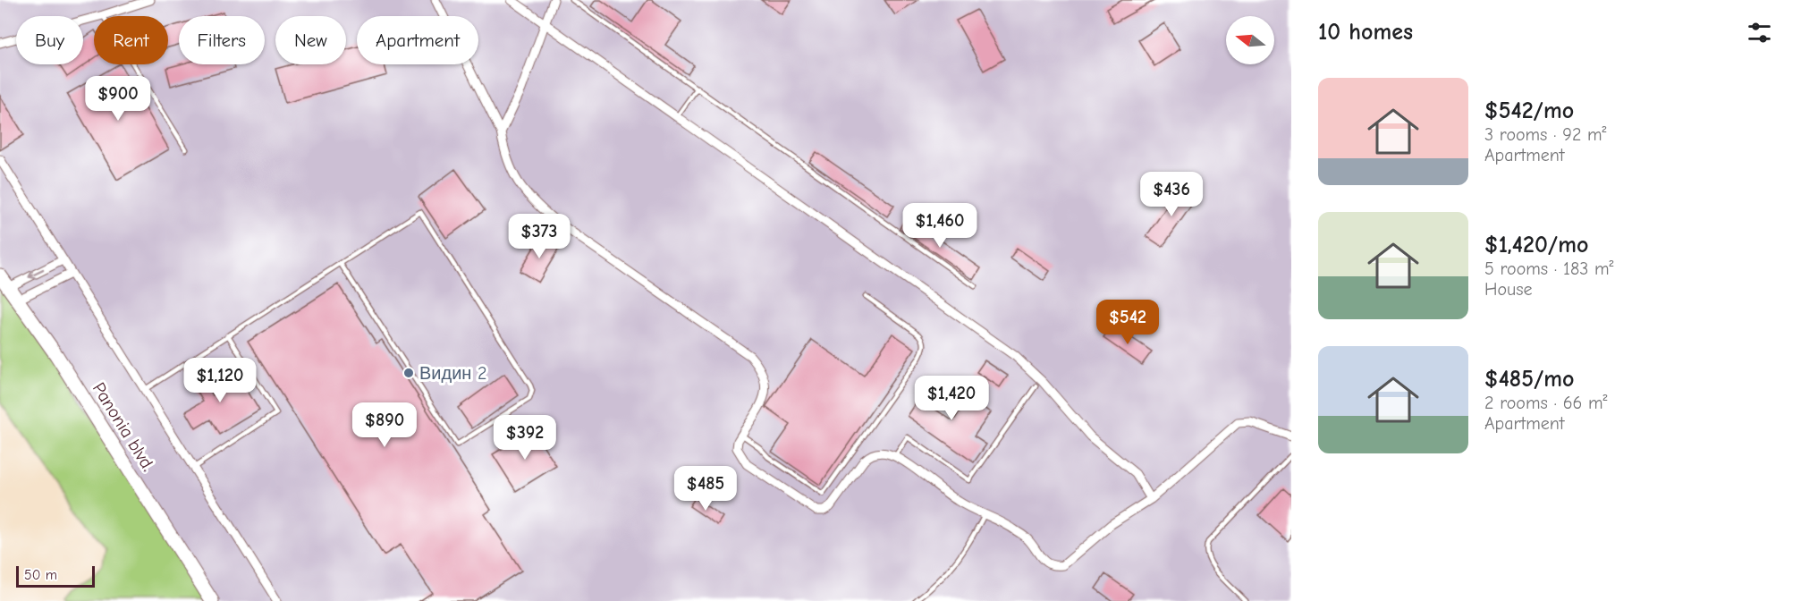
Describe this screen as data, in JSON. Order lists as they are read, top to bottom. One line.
{"streets":{"main road":["Panonia blvd."]},"places":["Видин 2"],"scale_bar":"50 m","north":"left","page":{"heading":"10 homes","chip":["Buy","Rent","Filters","New","Apartment"],"list":[{"name":"$542/mo","note":"3 rooms · 92 m² · Apartment"},{"name":"$1,420/mo","note":"5 rooms · 183 m² · House"},{"name":"$485/mo","note":"2 rooms · 66 m² · Apartment"}],"price":["$900","$436","$1,460","$373","$542","$1,120","$1,420","$890","$392","$485"],"scale":"50 m"}}
